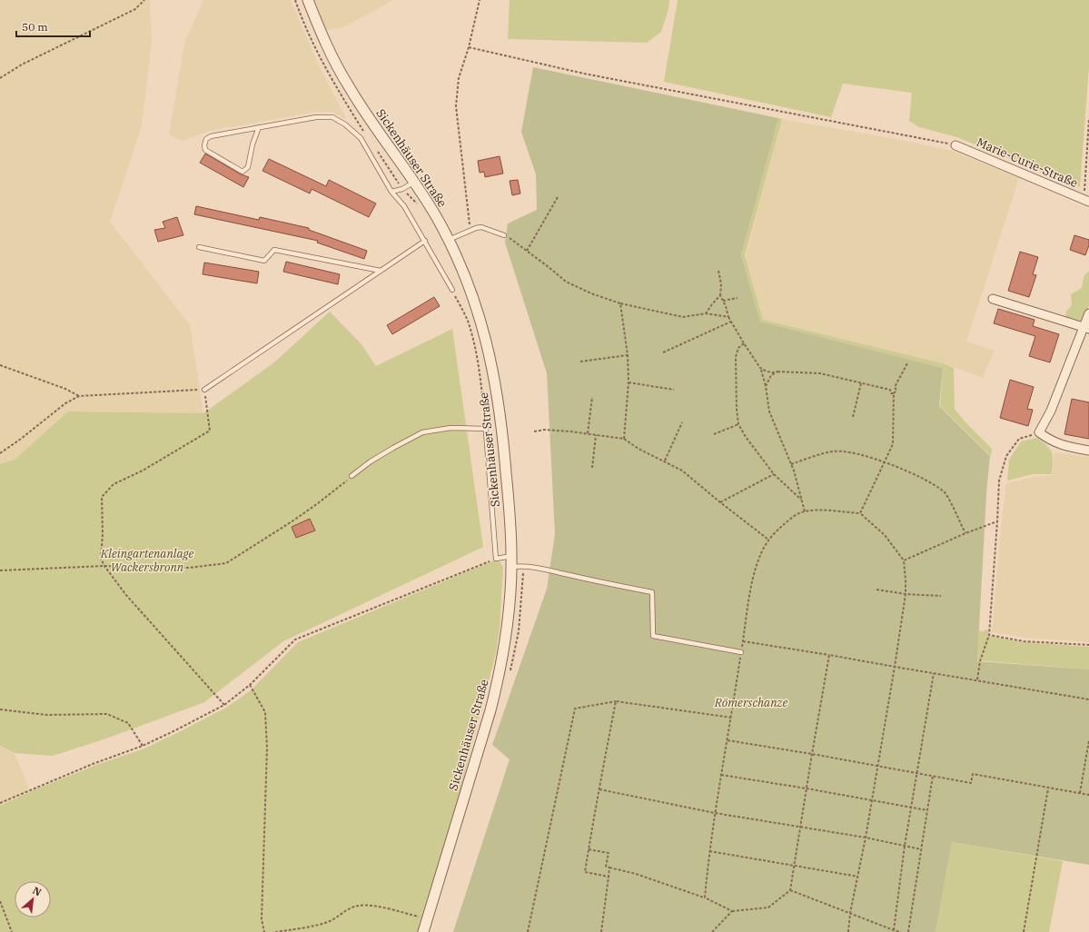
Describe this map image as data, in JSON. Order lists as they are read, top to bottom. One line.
{"streets":{"street":["Sickenhäuser Straße","Marie-Curie-Straße"]},"parks":["Kleingartenanlage Wackersbronn","Römerschanze"],"scale_bar":"50 m","north":"top right"}
